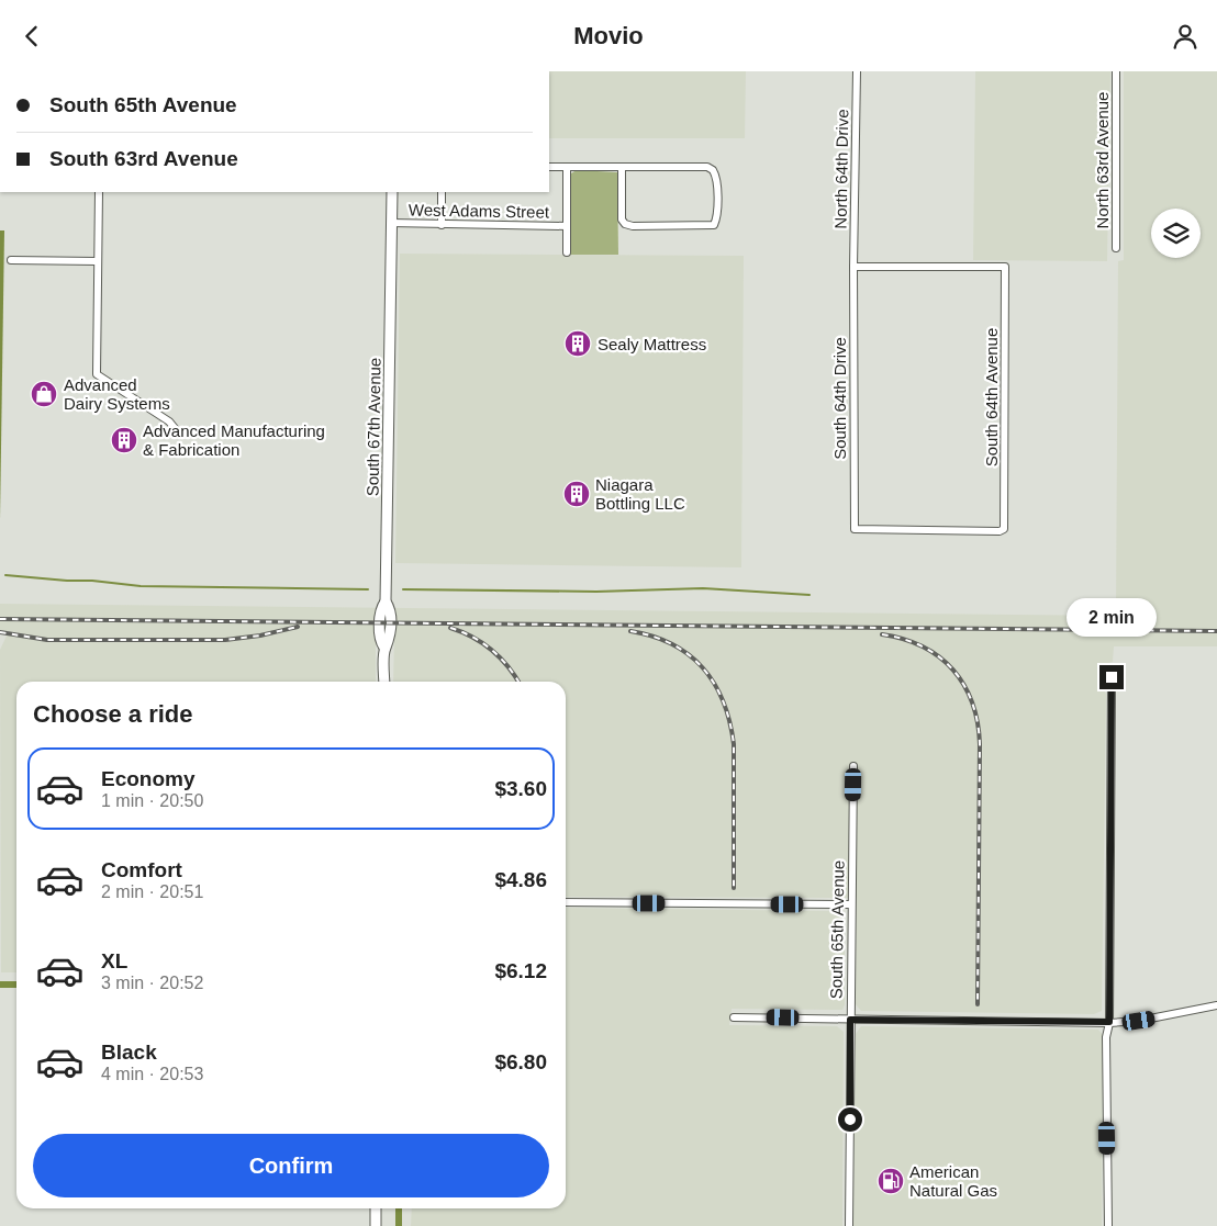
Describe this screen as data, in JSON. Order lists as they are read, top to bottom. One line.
{"streets":{"main road":["South 67th Avenue"],"street":["North 63rd Avenue","North 64th Drive","West Adams Street","South 64th Avenue","South 64th Drive","South 65th Avenue"]},"crossings":[["North 64th Drive","South 64th Avenue"],["North 64th Drive","South 64th Drive"],["West Adams Street","South 67th Avenue"],["South 64th Avenue","South 64th Drive"]],"places":{"building":["Sealy Mattress","Advanced Manufacturing & Fabrication","Niagara Bottling LLC"],"shop":["Advanced Dairy Systems"],"fuel station":["American Natural Gas"]},"page":{"header":"Movio","banner":["South 65th Avenue","South 63rd Avenue"],"bubble":"2 min","heading":"Choose a ride","list":[{"name":"Economy","note":"1 min · 20:50","value":"$3.60"},{"name":"Comfort","note":"2 min · 20:51","value":"$4.86"},{"name":"XL","note":"3 min · 20:52","value":"$6.12"},{"name":"Black","note":"4 min · 20:53","value":"$6.80"}],"buttons":"Confirm"}}
